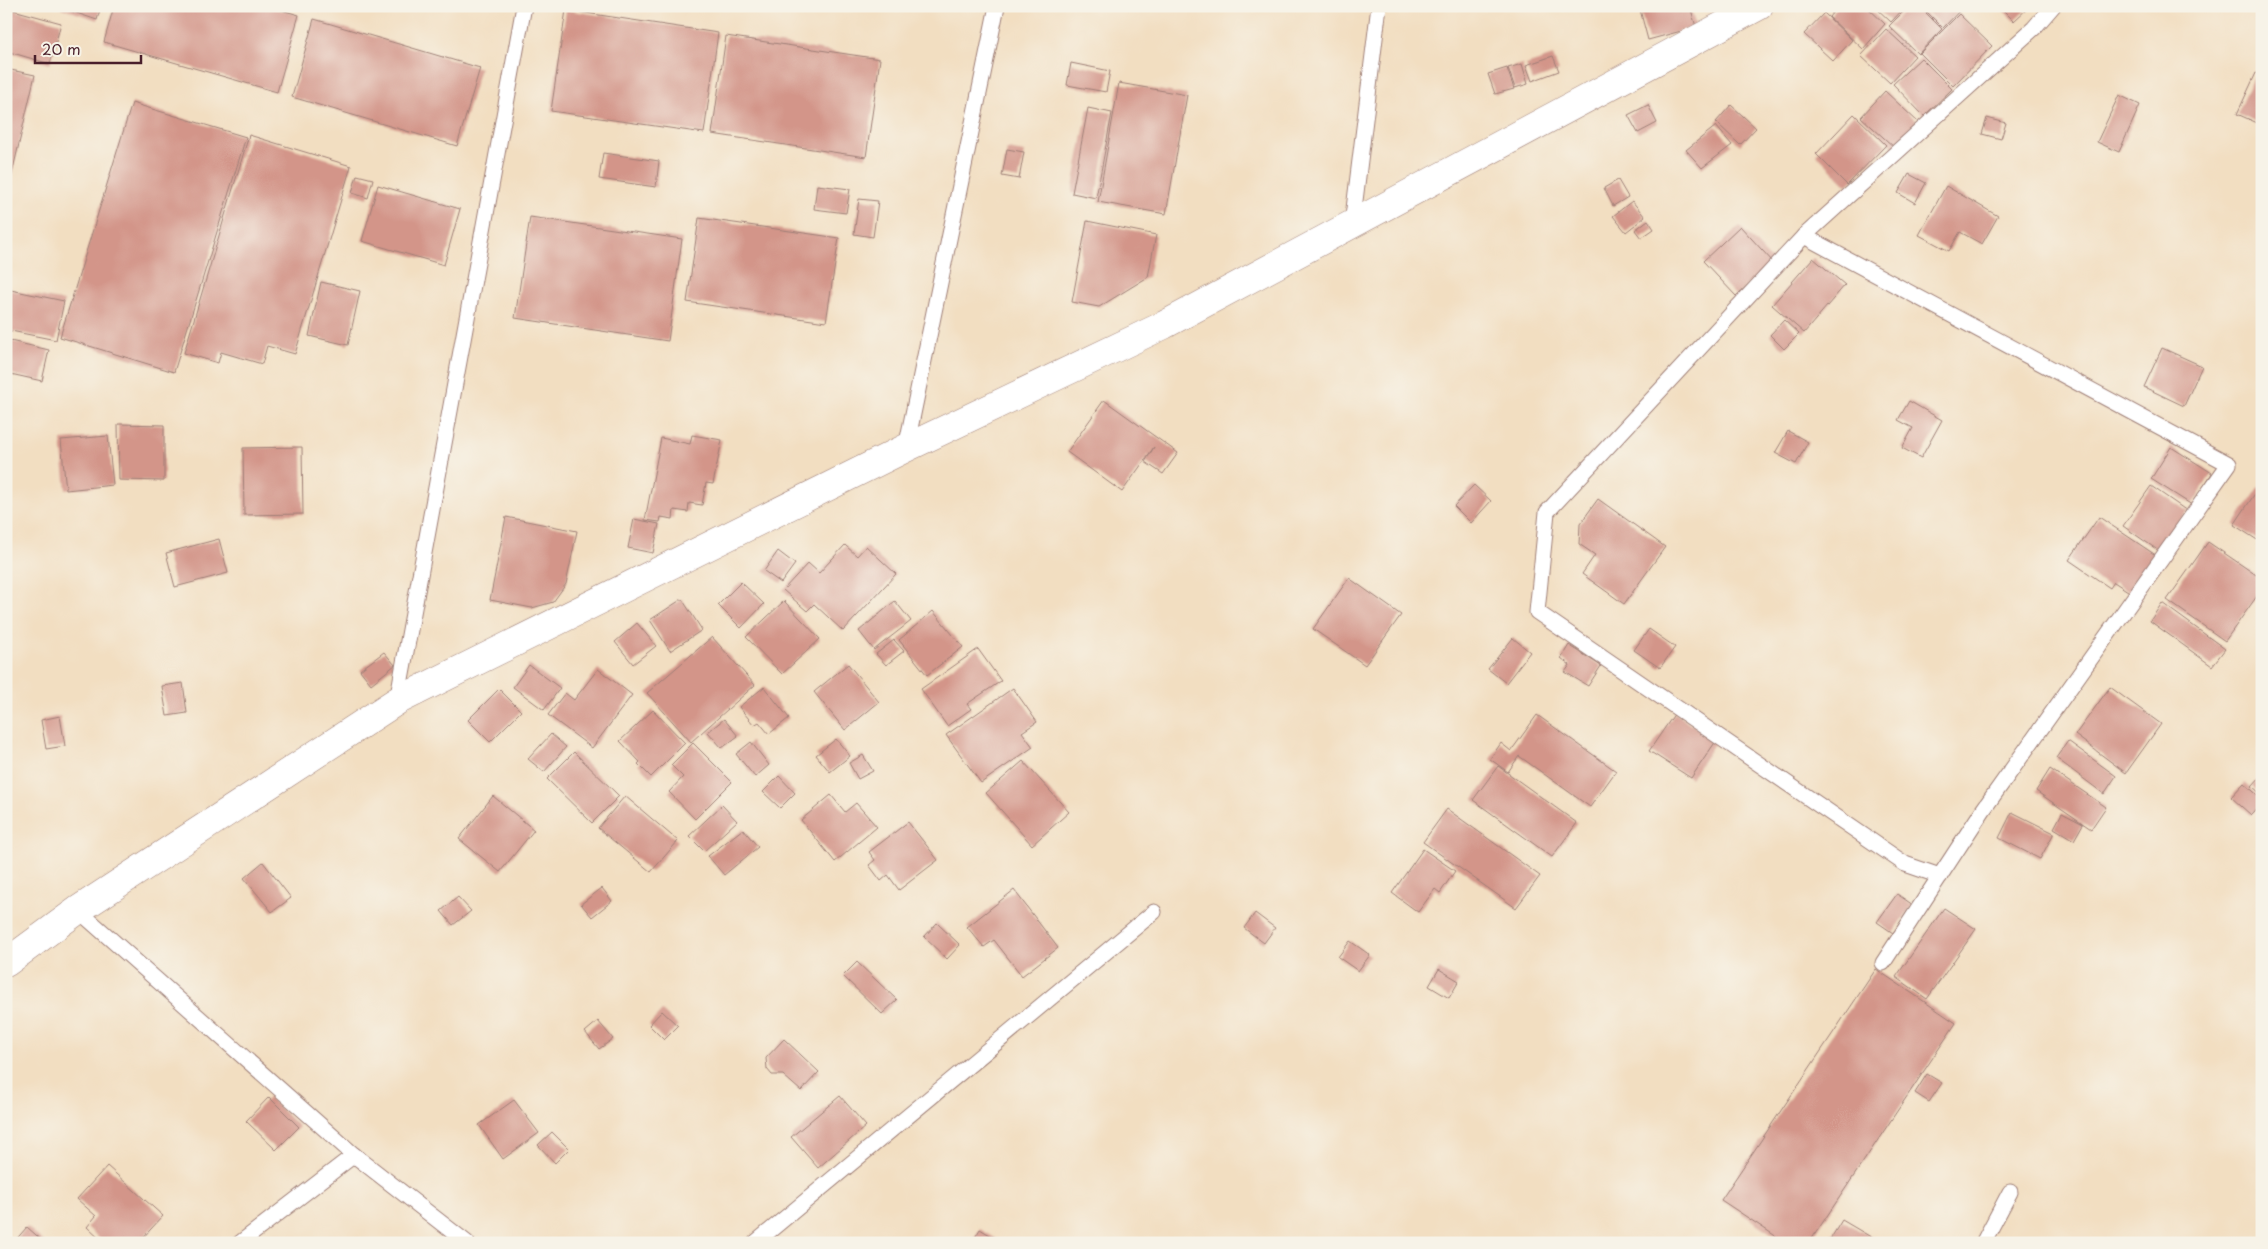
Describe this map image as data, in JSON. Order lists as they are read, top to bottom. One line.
{"scale_bar":"20 m"}
